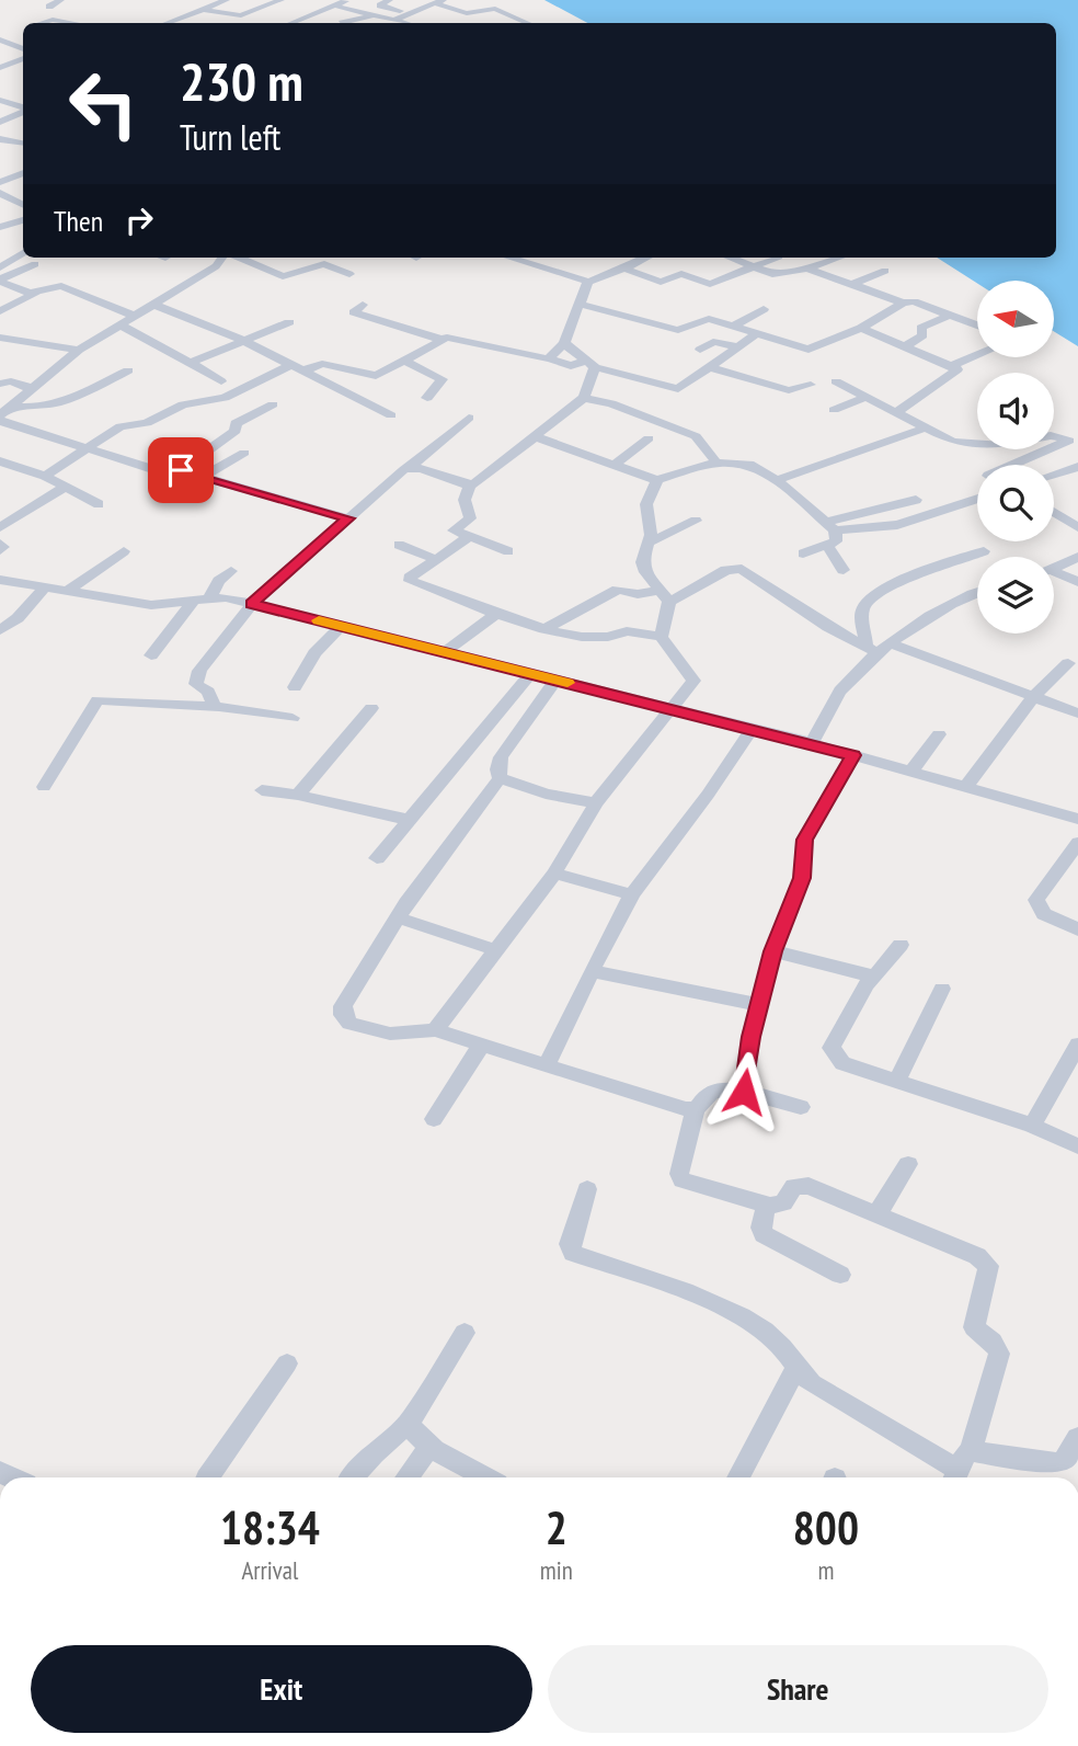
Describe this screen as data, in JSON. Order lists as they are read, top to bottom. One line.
{"north":"left","page":{"turn":["230 m","Turn left"],"then":"Then","eta":["18:34","Arrival","2","min","800","m"],"buttons":["Exit","Share"]}}
